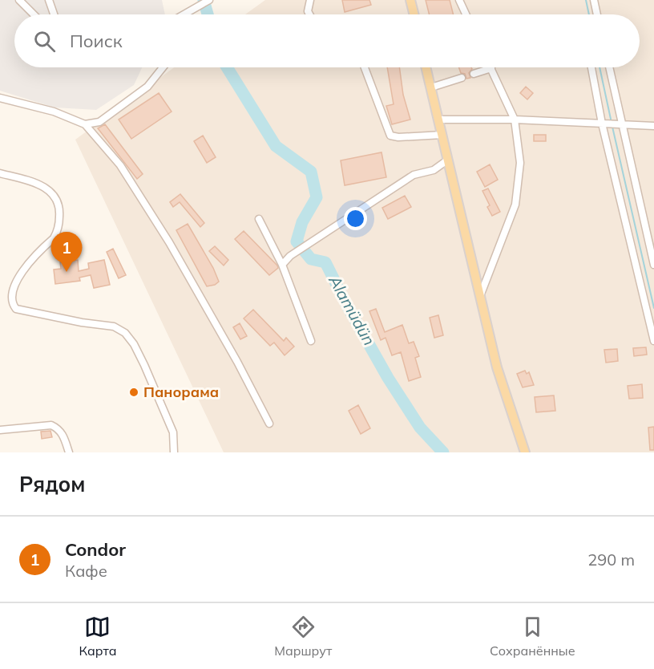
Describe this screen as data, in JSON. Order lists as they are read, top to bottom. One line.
{"water":["Alamüdün"],"places":["Панорама"],"page":{"search":"Поиск","pins":"1","heading":"Рядом","list":[{"mark":"1","name":"Condor","note":"Кафе","value":"290 m"}],"nav":["Карта","Маршрут","Сохранённые"]}}
